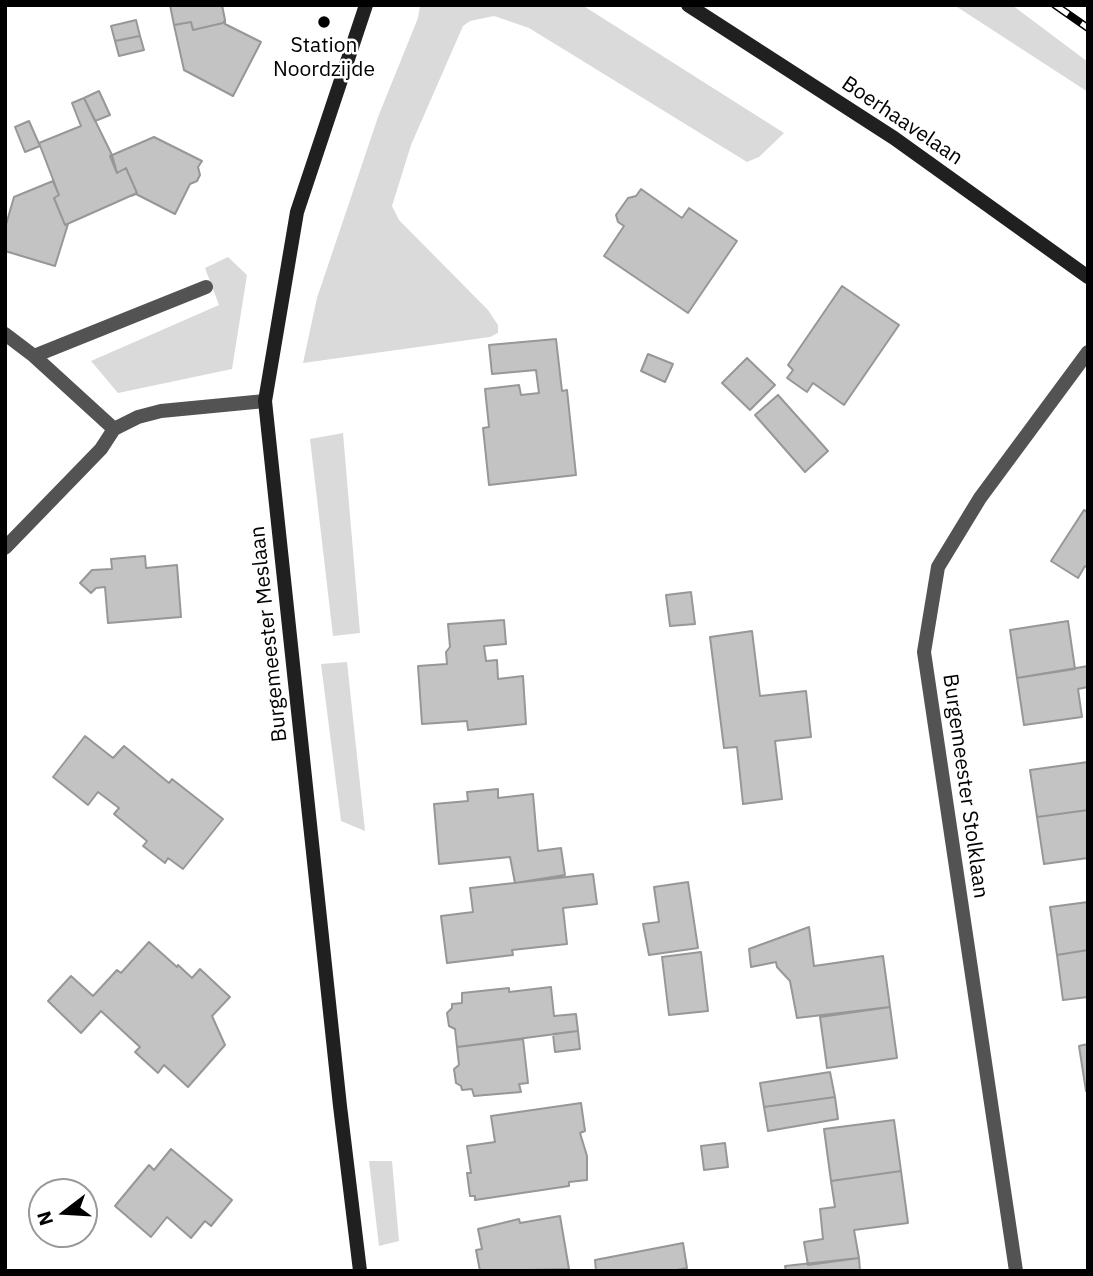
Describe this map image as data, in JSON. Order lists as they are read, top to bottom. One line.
{"streets":{"street":["Boerhaavelaan","Burgemeester Meslaan","Burgemeester Stolklaan"]},"places":["Station Noordzijde"],"north":"left"}
